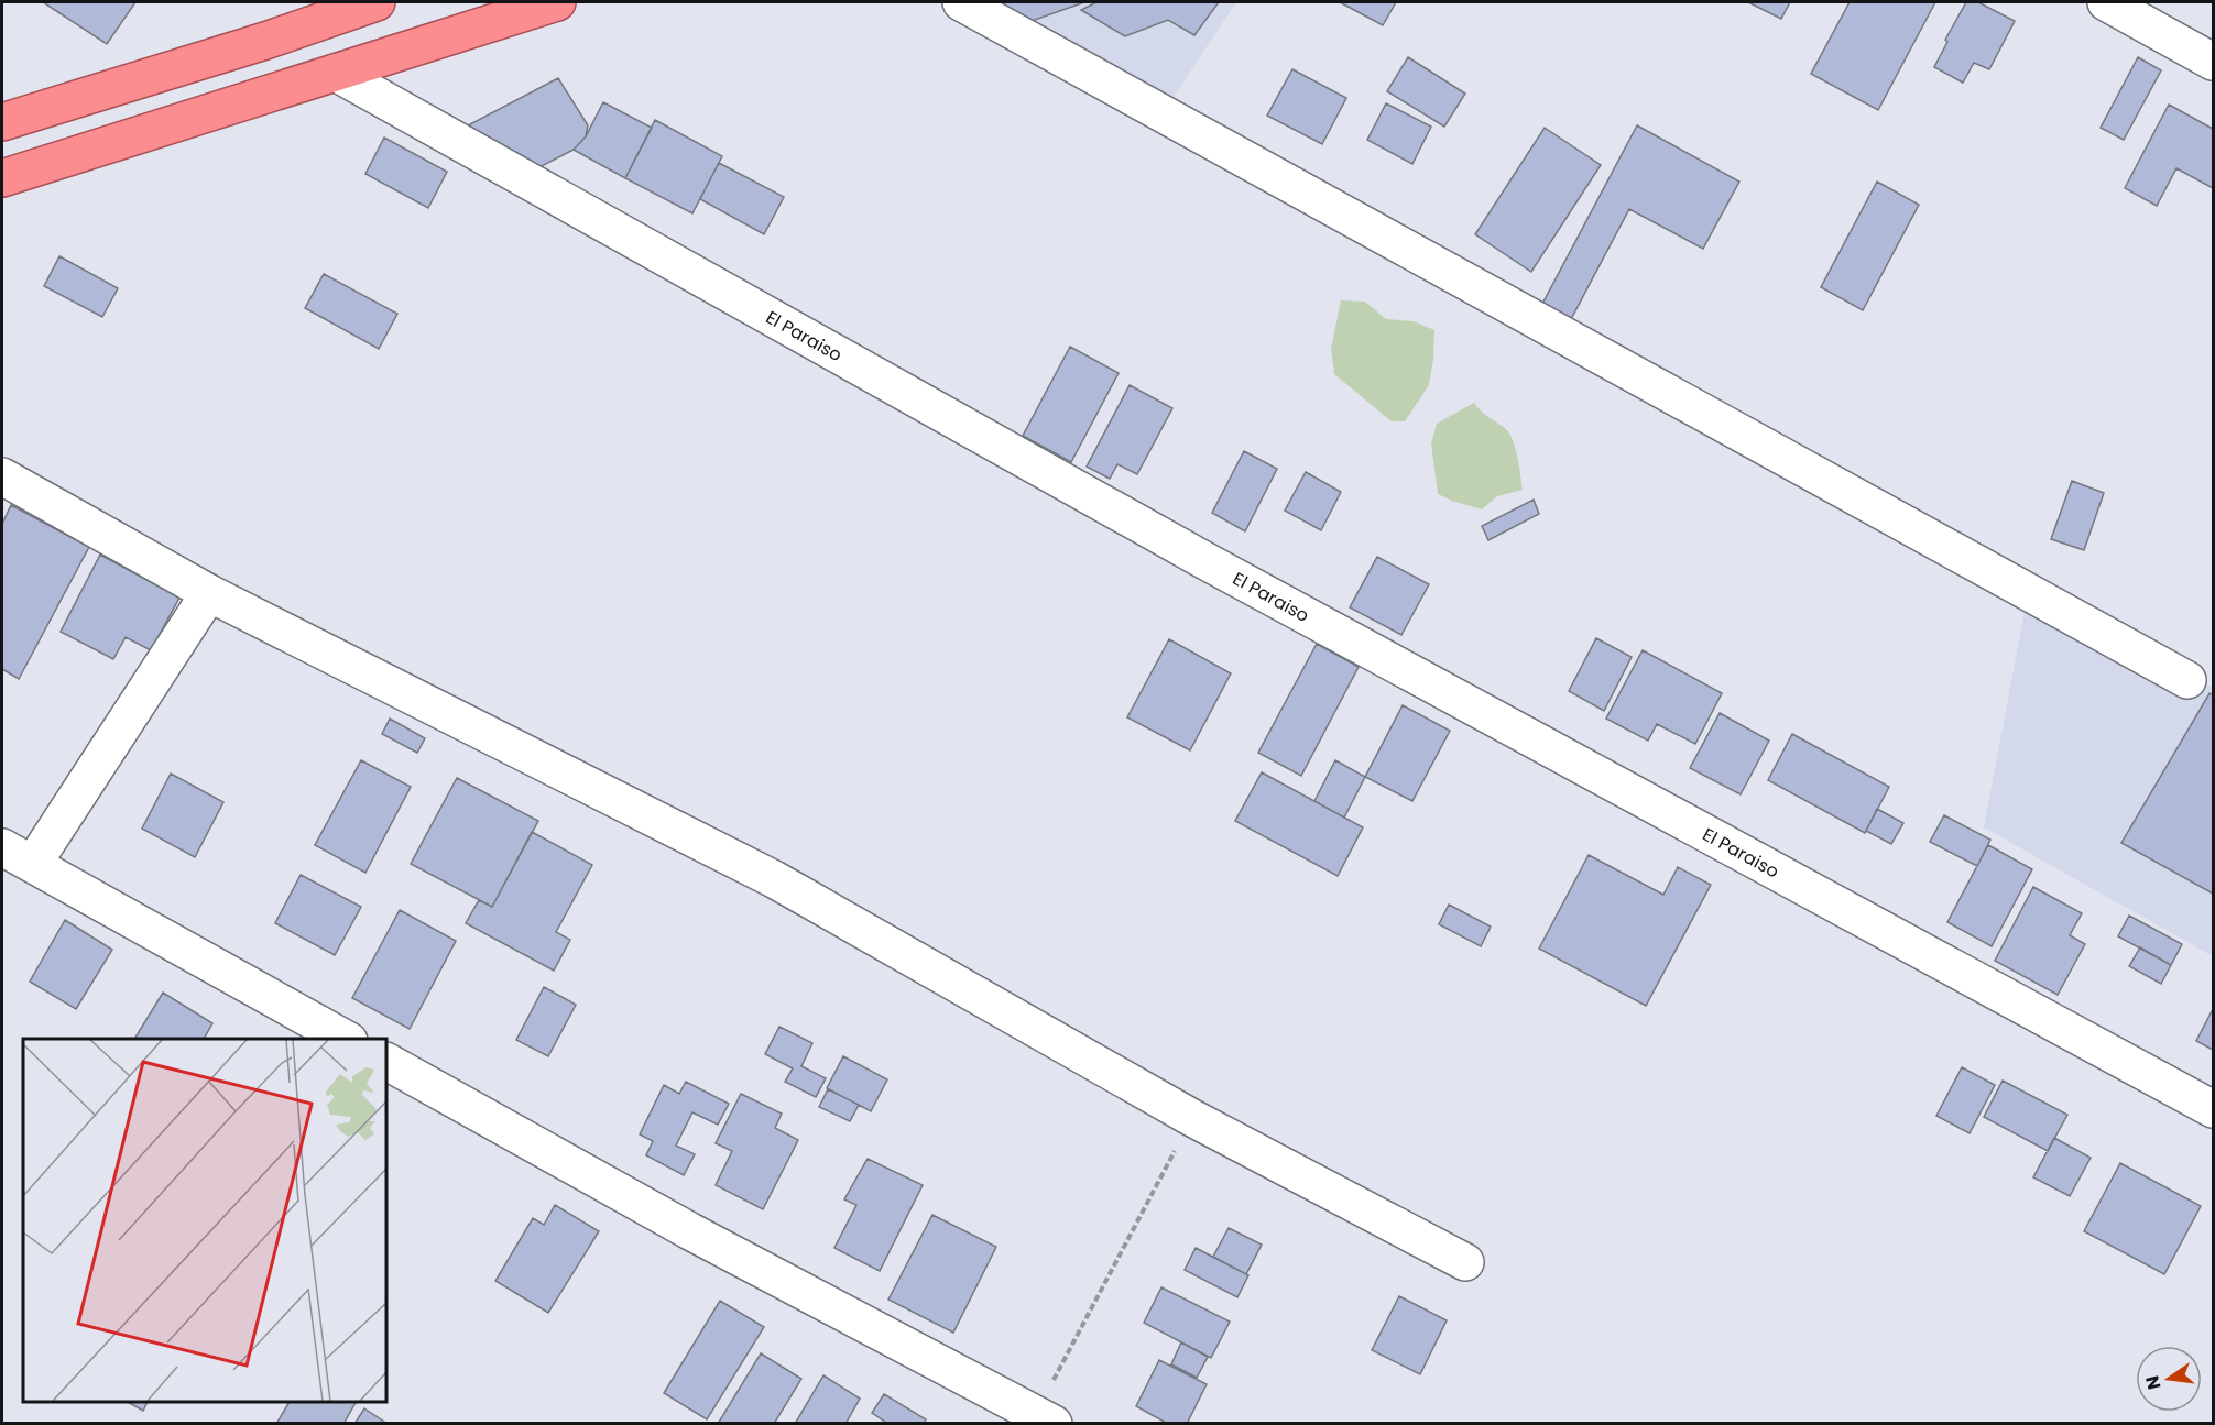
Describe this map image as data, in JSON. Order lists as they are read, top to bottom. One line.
{"streets":{"street":["El Paraiso"]},"north":"left"}
